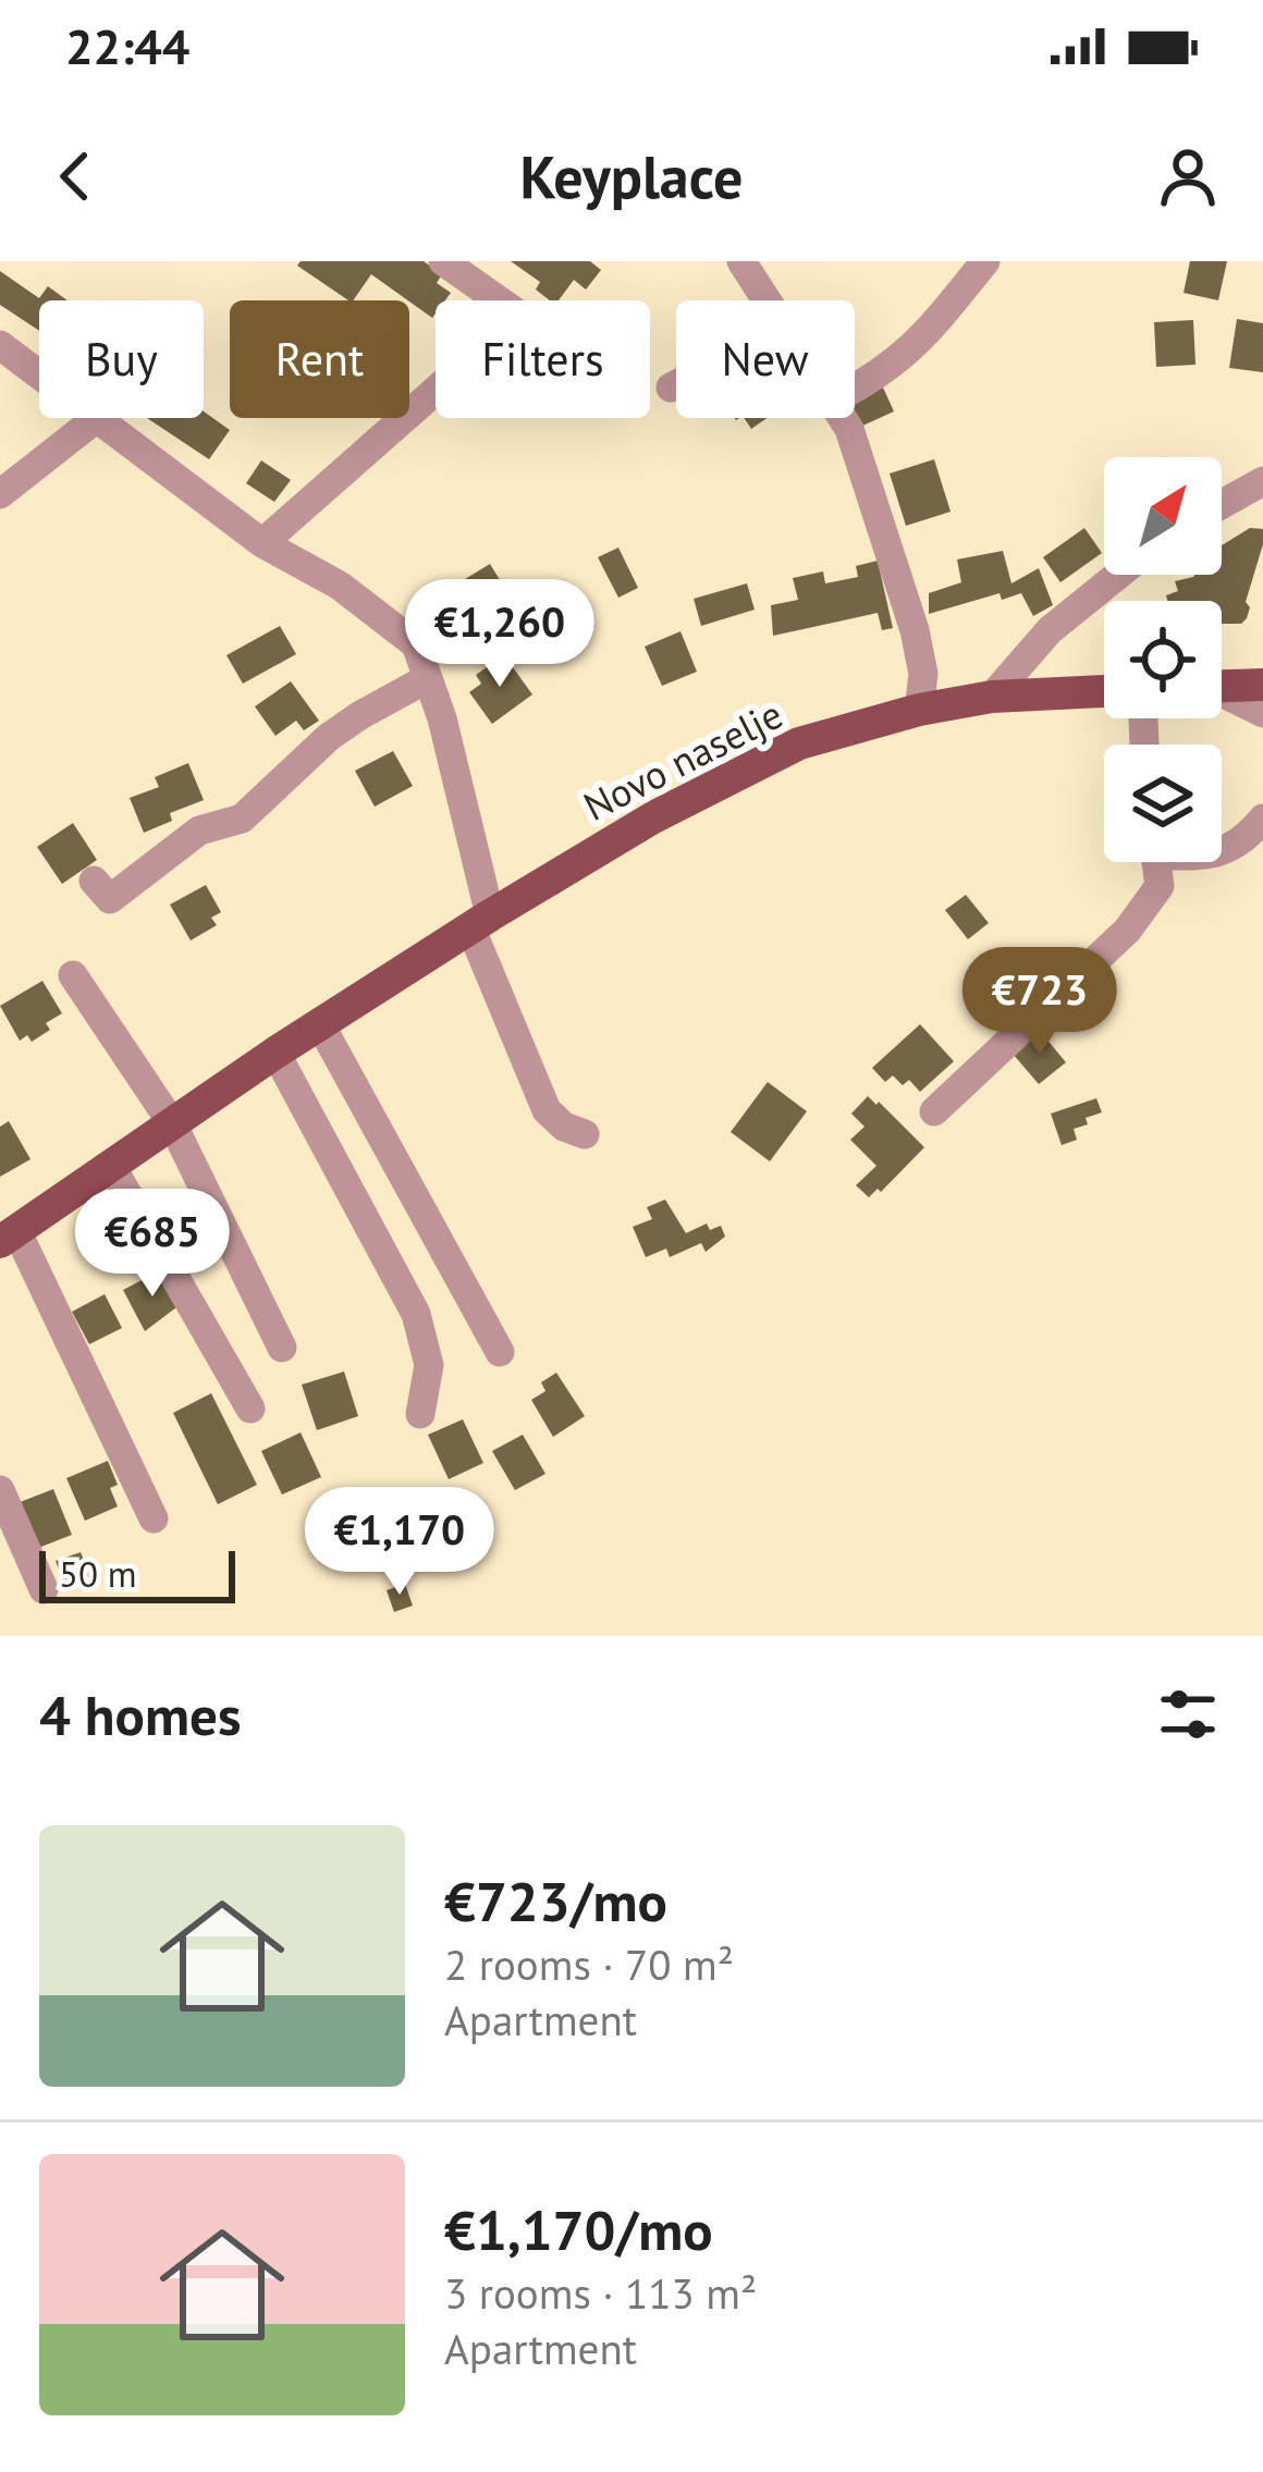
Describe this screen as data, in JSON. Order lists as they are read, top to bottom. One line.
{"streets":{"main road":["Novo naselje"]},"scale_bar":"50 m","north":"top right","page":{"status":"22:44","header":"Keyplace","chip":["Buy","Rent","Filters","New"],"price":["€1,260","€723","€685","€1,170"],"scale":"50 m","heading":"4 homes","list":[{"name":"€723/mo","note":"2 rooms · 70 m² · Apartment"},{"name":"€1,170/mo","note":"3 rooms · 113 m² · Apartment"}]}}
